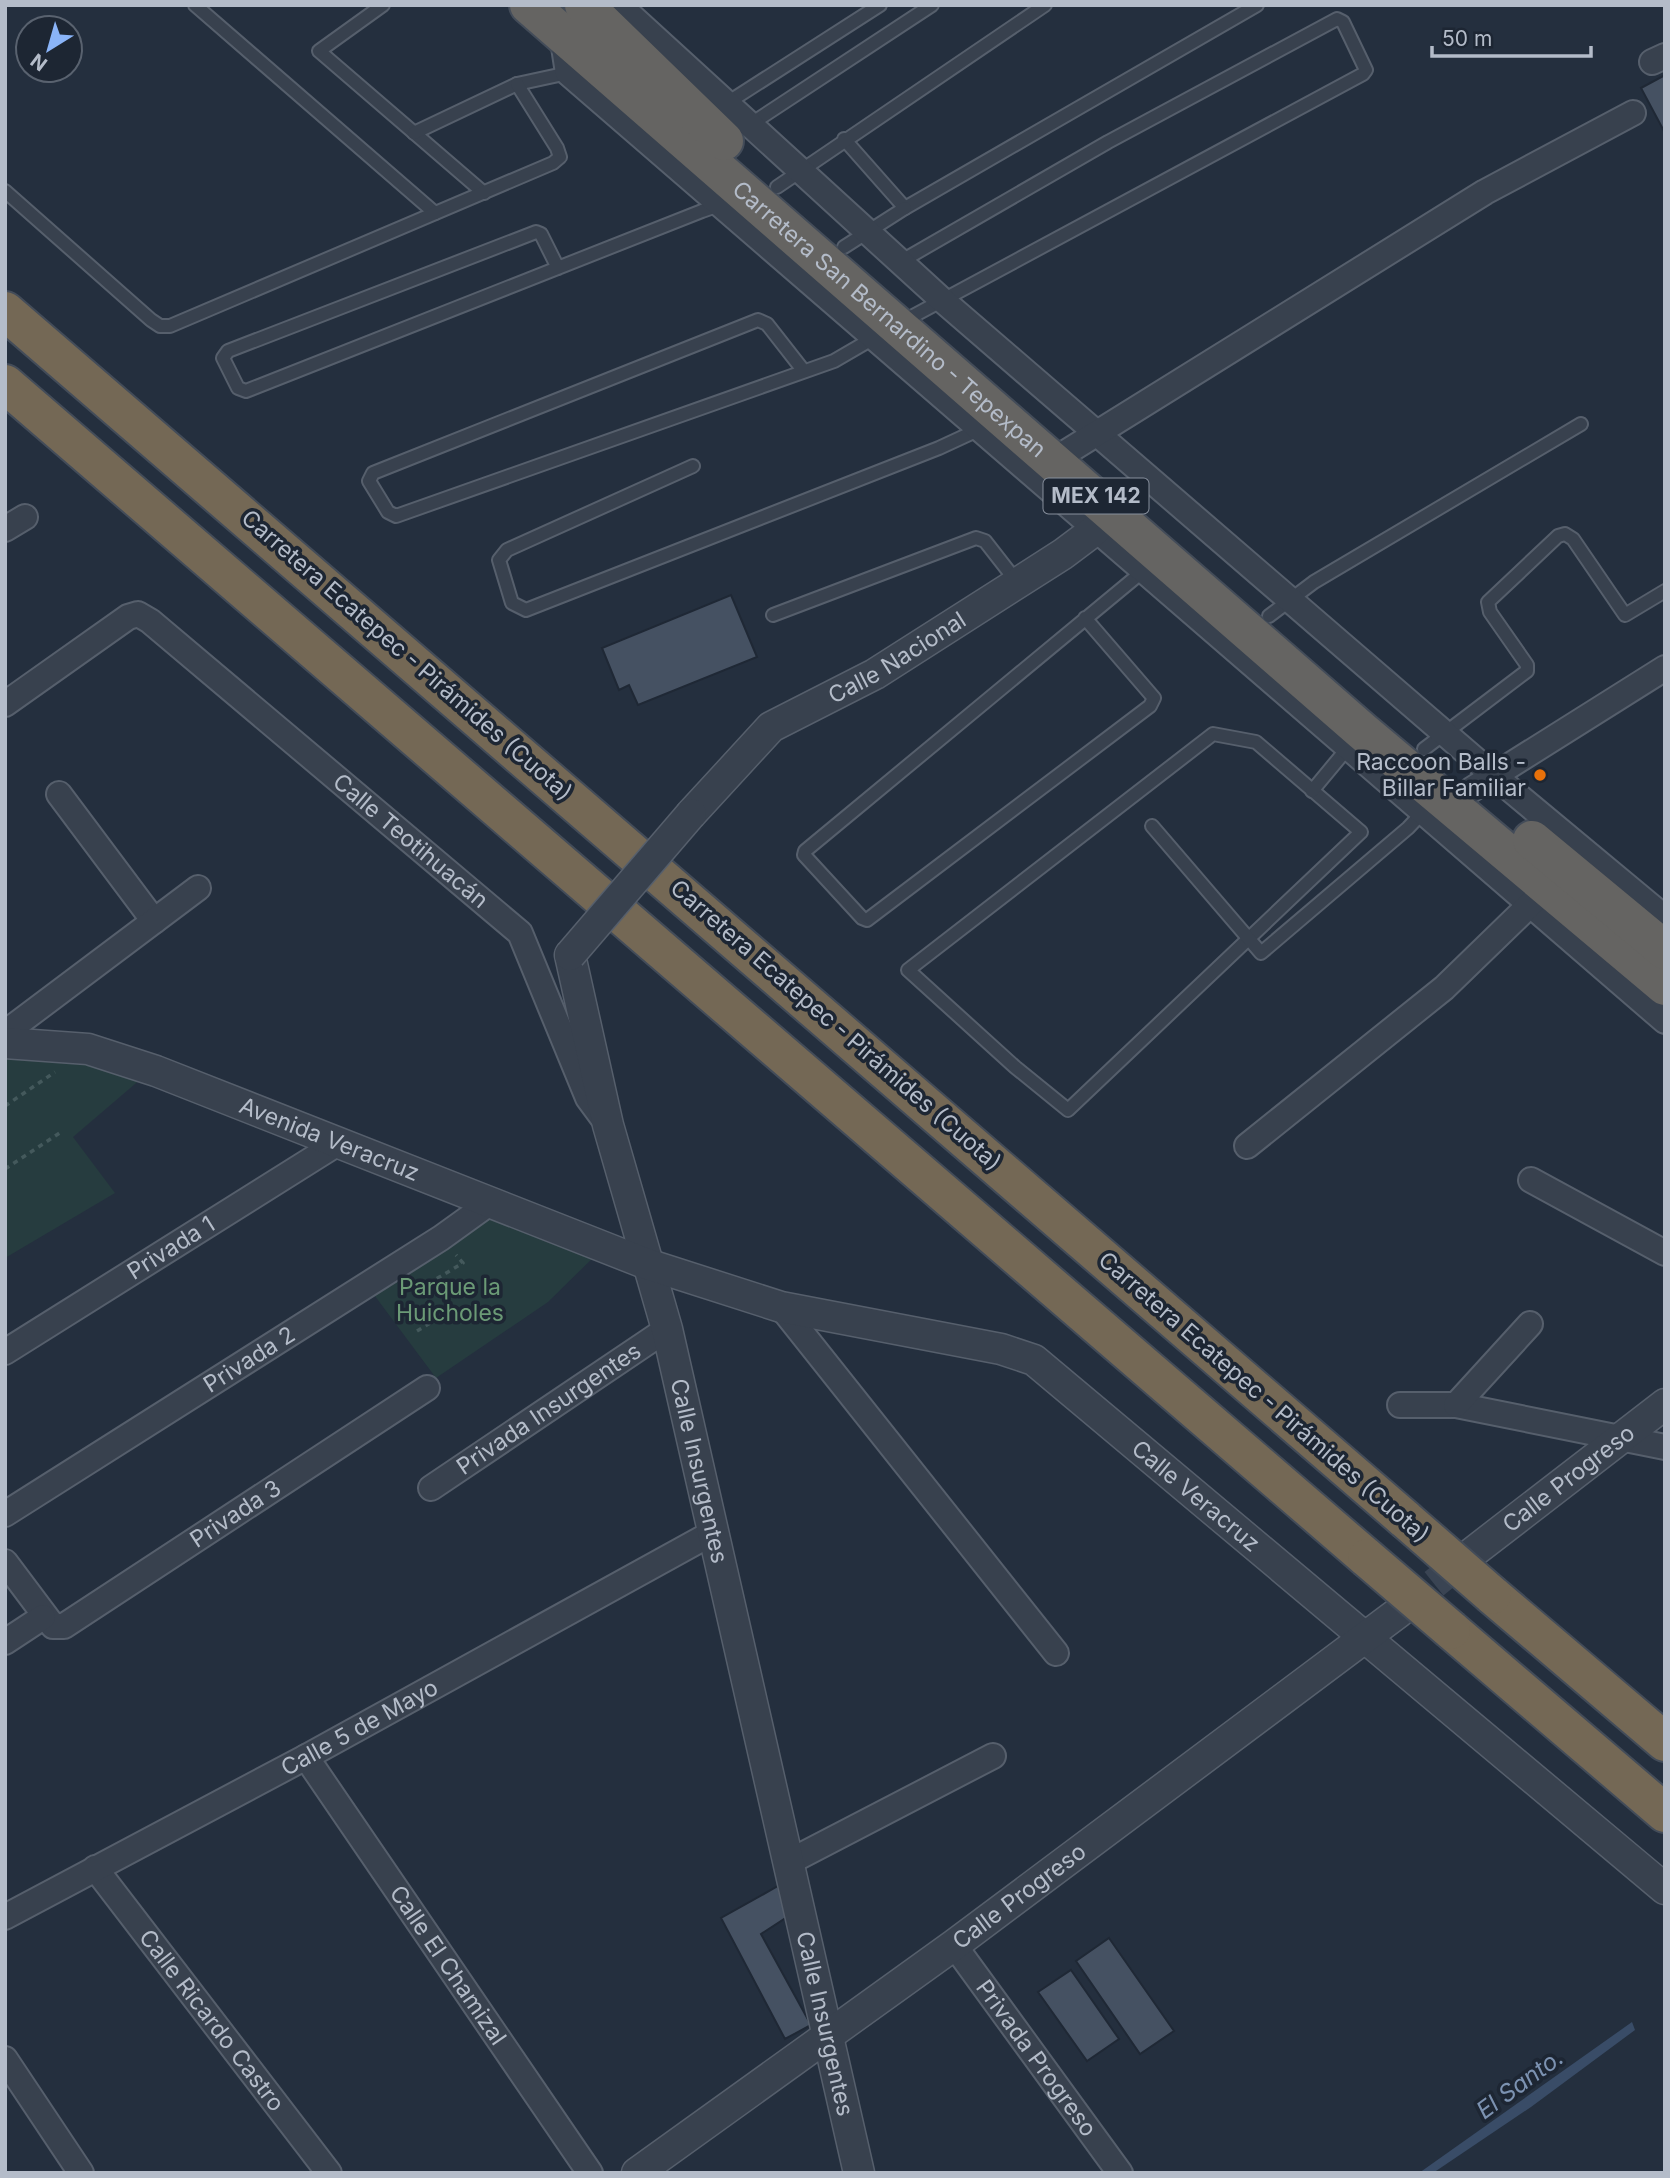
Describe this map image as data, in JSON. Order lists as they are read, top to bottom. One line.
{"streets":{"highway":["Carretera San Bernardino - Tepexpan","MEX 142","Carretera Ecatepec - Pirámides (Cuota)"],"street":["Calle Nacional","Calle Teotihuacán","Avenida Veracruz","Privada 1","Privada 2","Privada Insurgentes","Calle Insurgentes","Calle Progreso","Calle Veracruz","Privada 3","Calle 5 de Mayo","Calle El Chamizal","Calle Ricardo Castro","Privada Progreso"]},"crossings":[["Carretera San Bernardino - Tepexpan","Calle Nacional"],["Calle Nacional","Calle Insurgentes"],["Calle Teotihuacán","Calle Insurgentes"],["Avenida Veracruz","Privada 1"],["Avenida Veracruz","Privada 2"],["Avenida Veracruz","Calle Insurgentes"],["Avenida Veracruz","Calle Veracruz"],["Privada Insurgentes","Calle Insurgentes"],["Calle Insurgentes","Calle Progreso"],["Calle Insurgentes","Calle Veracruz"],["Calle Insurgentes","Calle 5 de Mayo"],["Calle Progreso","Calle Veracruz"],["Calle Progreso","Privada Progreso"],["Calle 5 de Mayo","Calle El Chamizal"],["Calle 5 de Mayo","Calle Ricardo Castro"]],"water":["El Santo."],"parks":["Parque la Huicholes"],"places":["Raccoon Balls - Billar Familiar"],"scale_bar":"50 m","north":"bottom left"}
